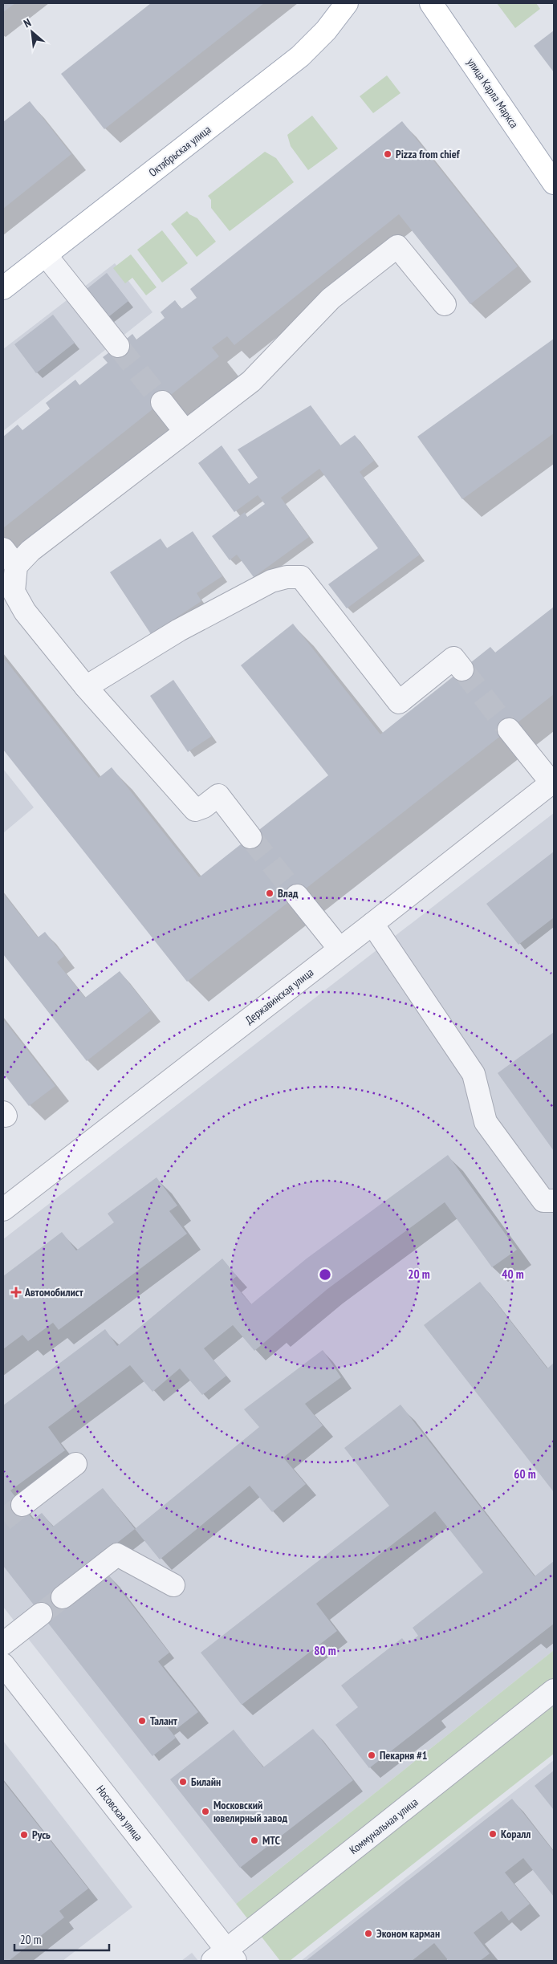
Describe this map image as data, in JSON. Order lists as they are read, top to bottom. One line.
{"streets":{"main road":["улица Карла Маркса","Октябрьская улица"],"street":["Державинская улица","Носовская улица","Коммунальная улица"]},"crossings":[["Носовская улица","Коммунальная улица"]],"places":{"other":["Pizza from chief","Влад","Талант","Пекарня #1","Билайн","Московский ювелирный завод","Коралл","Русь","МТС","Эконом карман"],"health":["Автомобилист"]},"scale_bar":"20 m","north":"top left","rings":["20 m","40 m","60 m","80 m"]}
